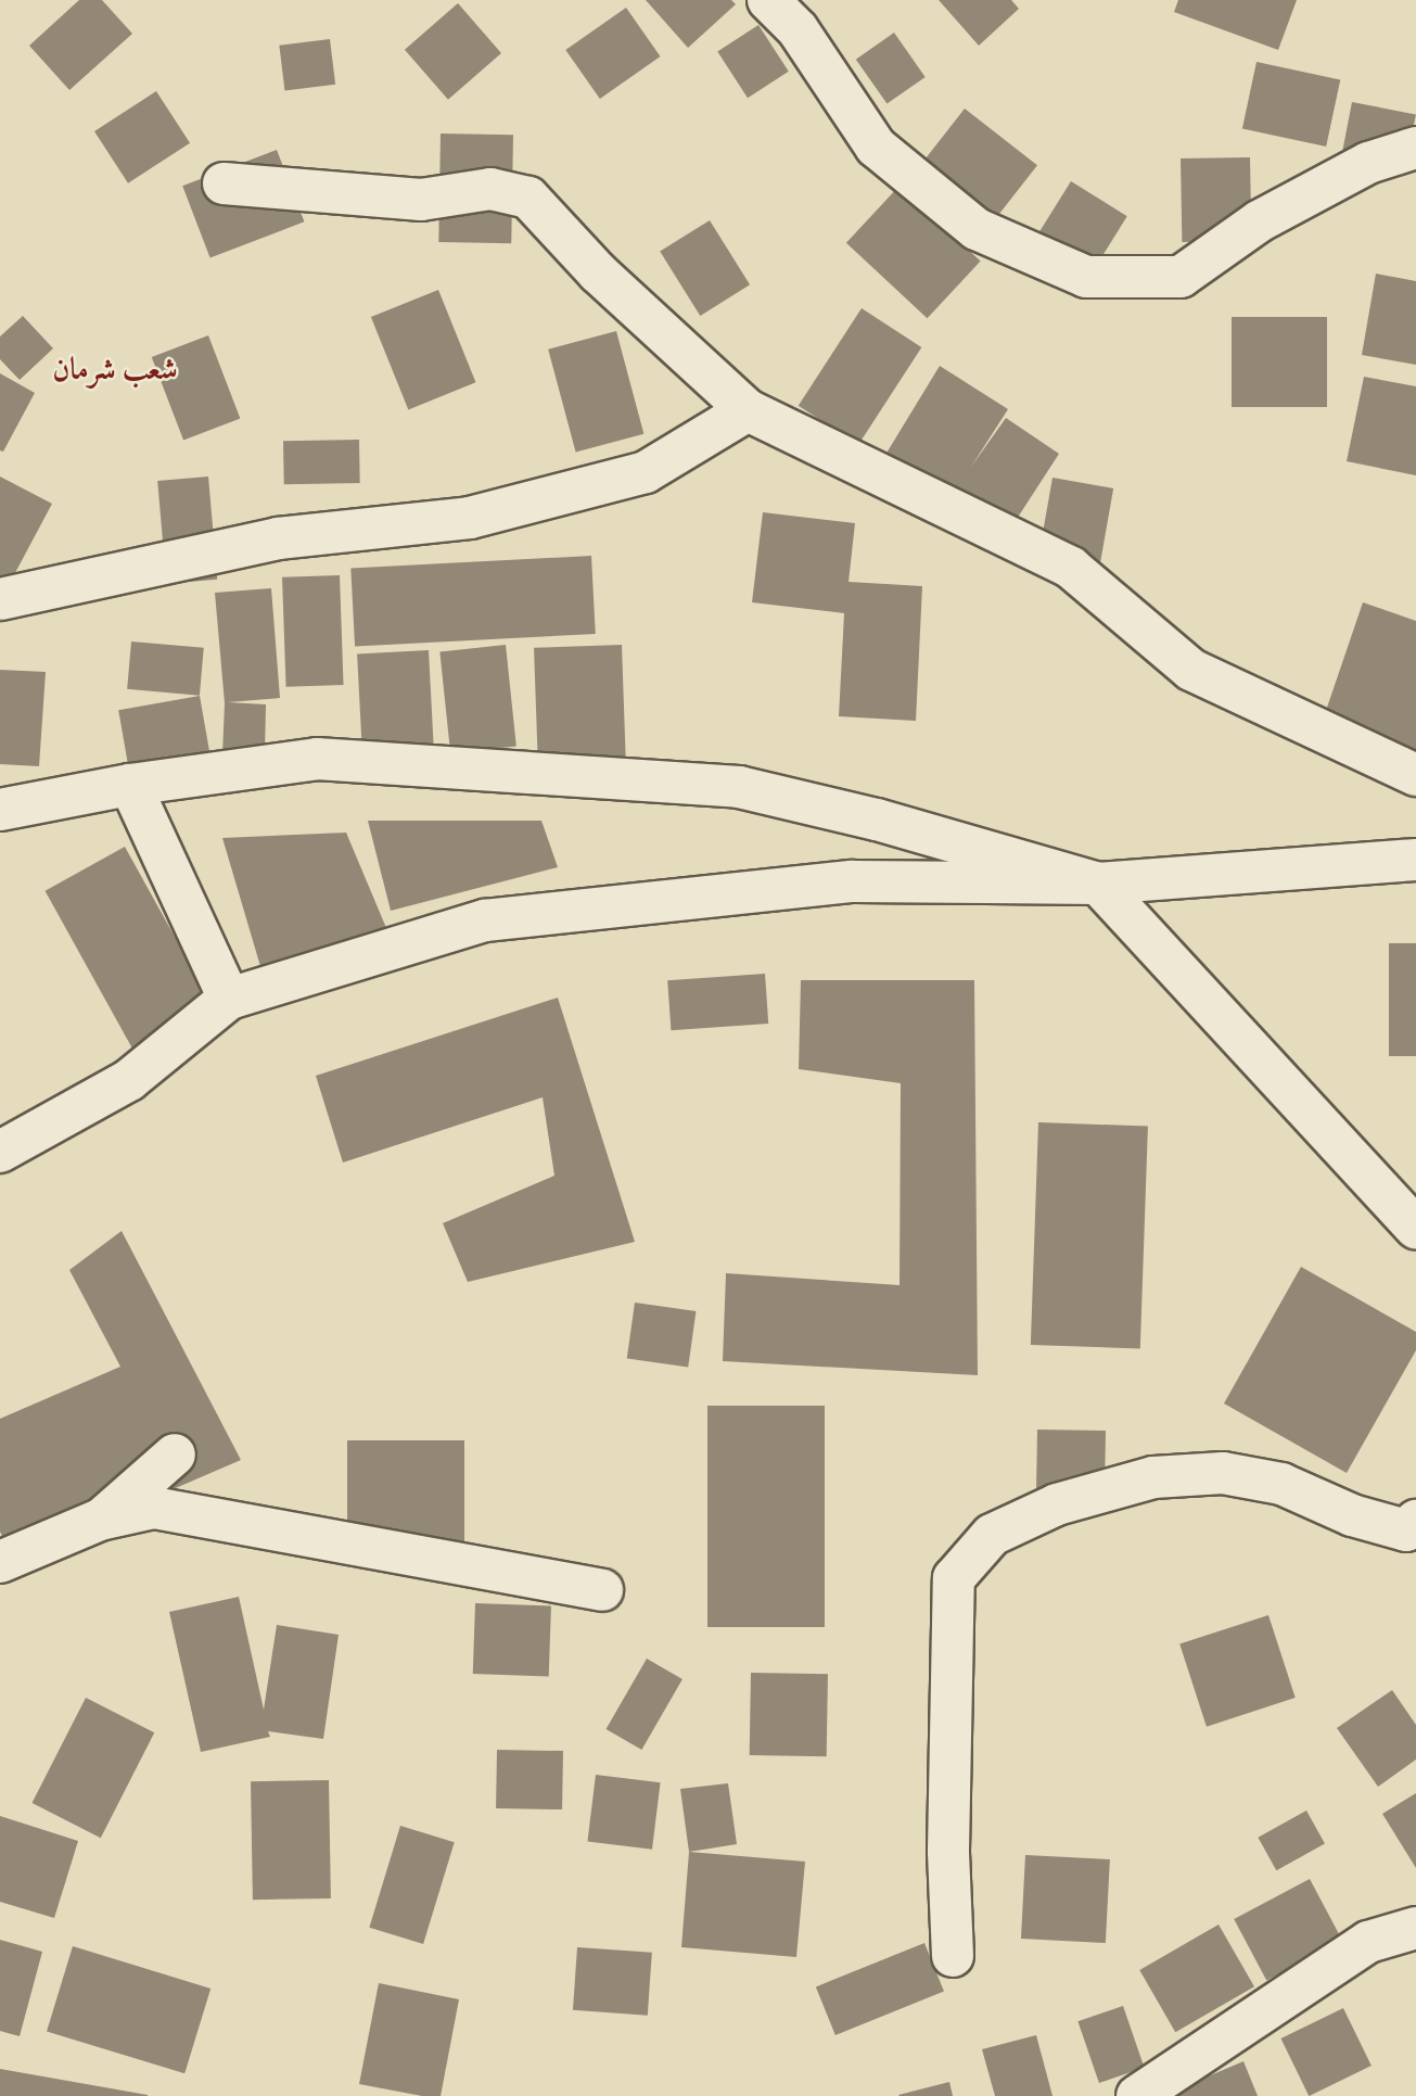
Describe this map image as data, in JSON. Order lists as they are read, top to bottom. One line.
{"districts":["شعب شرمان"]}
